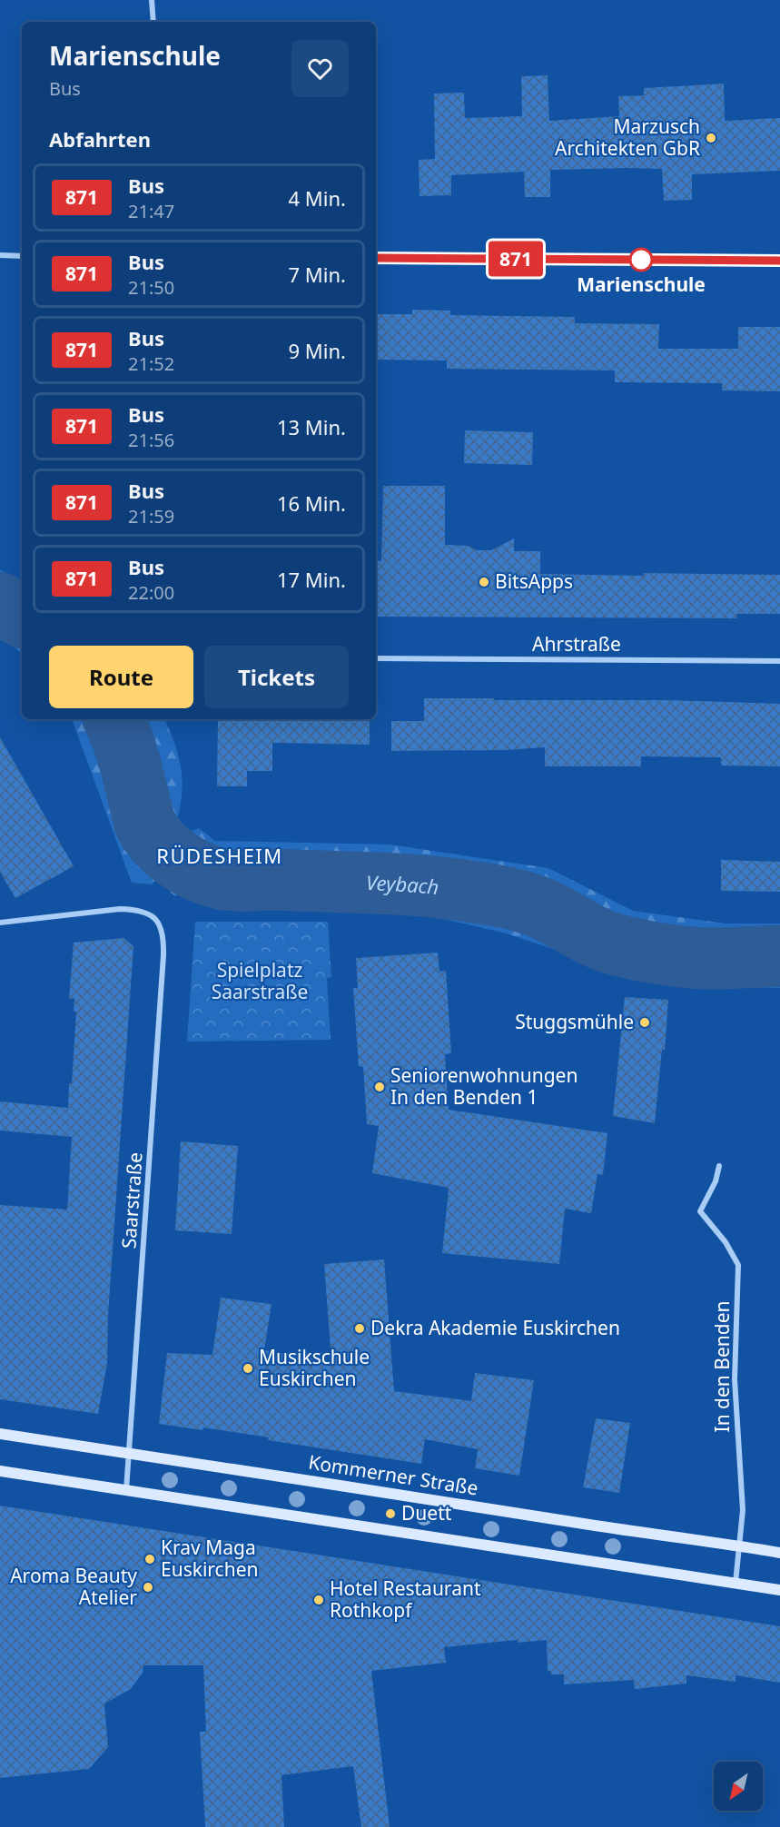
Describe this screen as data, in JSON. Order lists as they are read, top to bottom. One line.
{"streets":{"street":["Ahrstraße","Saarstraße","In den Benden","Kommerner Straße"]},"crossings":[["Saarstraße","Kommerner Straße"],["In den Benden","Kommerner Straße"]],"districts":["RÜDESHEIM"],"water":["Veybach"],"parks":["Spielplatz Saarstraße"],"places":["Marzusch Architekten GbR","Marienschule","BitsApps","Stuggsmühle","Seniorenwohnungen In den Benden 1","Dekra Akademie Euskirchen","Musikschule Euskirchen","Duett","Krav Maga Euskirchen","Aroma Beauty Atelier","Hotel Restaurant Rothkopf"],"lines":["bus line 871"],"north":"bottom left","page":{"on_map":"871","heading":[["Marienschule","Bus"],"Abfahrten"],"list":[{"mark":"871","name":"Bus","note":"21:47","value":"4 Min."},{"mark":"871","name":"Bus","note":"21:50","value":"7 Min."},{"mark":"871","name":"Bus","note":"21:52","value":"9 Min."},{"mark":"871","name":"Bus","note":"21:56","value":"13 Min."},{"mark":"871","name":"Bus","note":"21:59","value":"16 Min."},{"mark":"871","name":"Bus","note":"22:00","value":"17 Min."}],"buttons":["Route","Tickets"]}}
